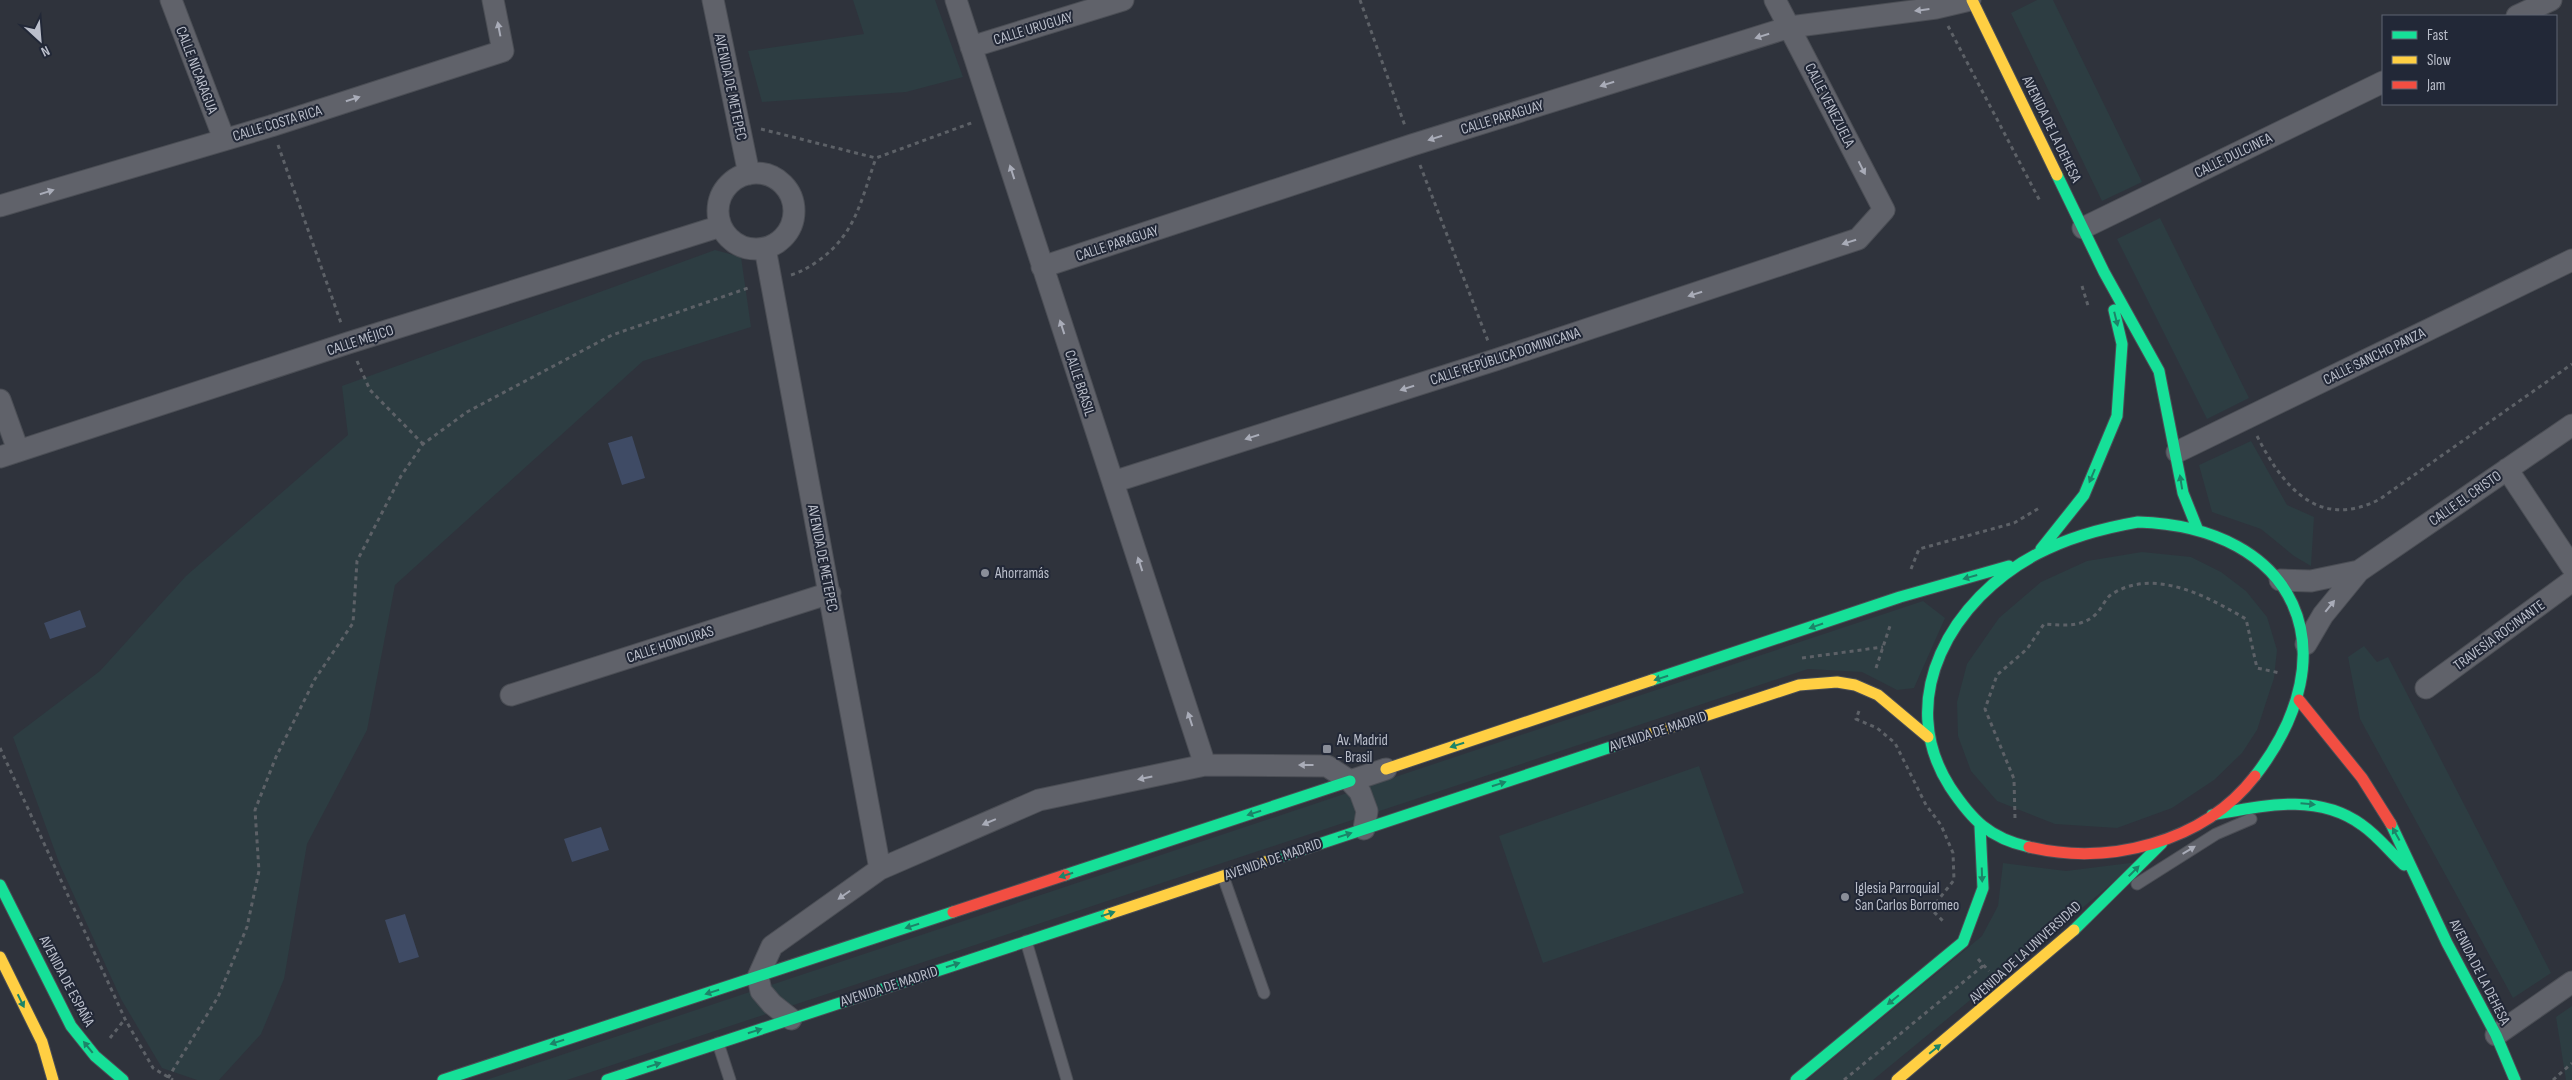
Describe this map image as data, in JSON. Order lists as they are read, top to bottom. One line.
{"streets":{"street":["CALLE URUGUAY","CALLE NICARAGUA","AVENIDA DE METEPEC","CALLE VENEZUELA","CALLE PARAGUAY","CALLE COSTA RICA","AVENIDA DE LA DEHESA","CALLE DULCINEA","CALLE MÉJICO","CALLE REPÚBLICA DOMINICANA","CALLE SANCHO PANZA","CALLE BRASIL","CALLE EL CRISTO","TRAVESÍA ROCINANTE","CALLE HONDURAS","AVENIDA DE MADRID","AVENIDA DE LA UNIVERSIDAD","AVENIDA DE ESPAÑA"]},"crossings":[["CALLE URUGUAY","CALLE BRASIL"],["CALLE NICARAGUA","CALLE COSTA RICA"],["AVENIDA DE METEPEC","CALLE MÉJICO"],["AVENIDA DE METEPEC","CALLE HONDURAS"],["CALLE VENEZUELA","CALLE PARAGUAY"],["CALLE VENEZUELA","CALLE REPÚBLICA DOMINICANA"],["CALLE PARAGUAY","AVENIDA DE LA DEHESA"],["CALLE PARAGUAY","CALLE BRASIL"],["AVENIDA DE LA DEHESA","CALLE DULCINEA"],["AVENIDA DE LA DEHESA","CALLE SANCHO PANZA"],["CALLE REPÚBLICA DOMINICANA","CALLE BRASIL"]],"one_way":["CALLE VENEZUELA","CALLE PARAGUAY","CALLE COSTA RICA","CALLE REPÚBLICA DOMINICANA","CALLE BRASIL"],"places":{"other":["Ahorramás","Iglesia Parroquial San Carlos Borromeo"],"transit":["Av. Madrid - Brasil"]},"legend":["Fast","Slow","Jam"],"north":"bottom right"}
